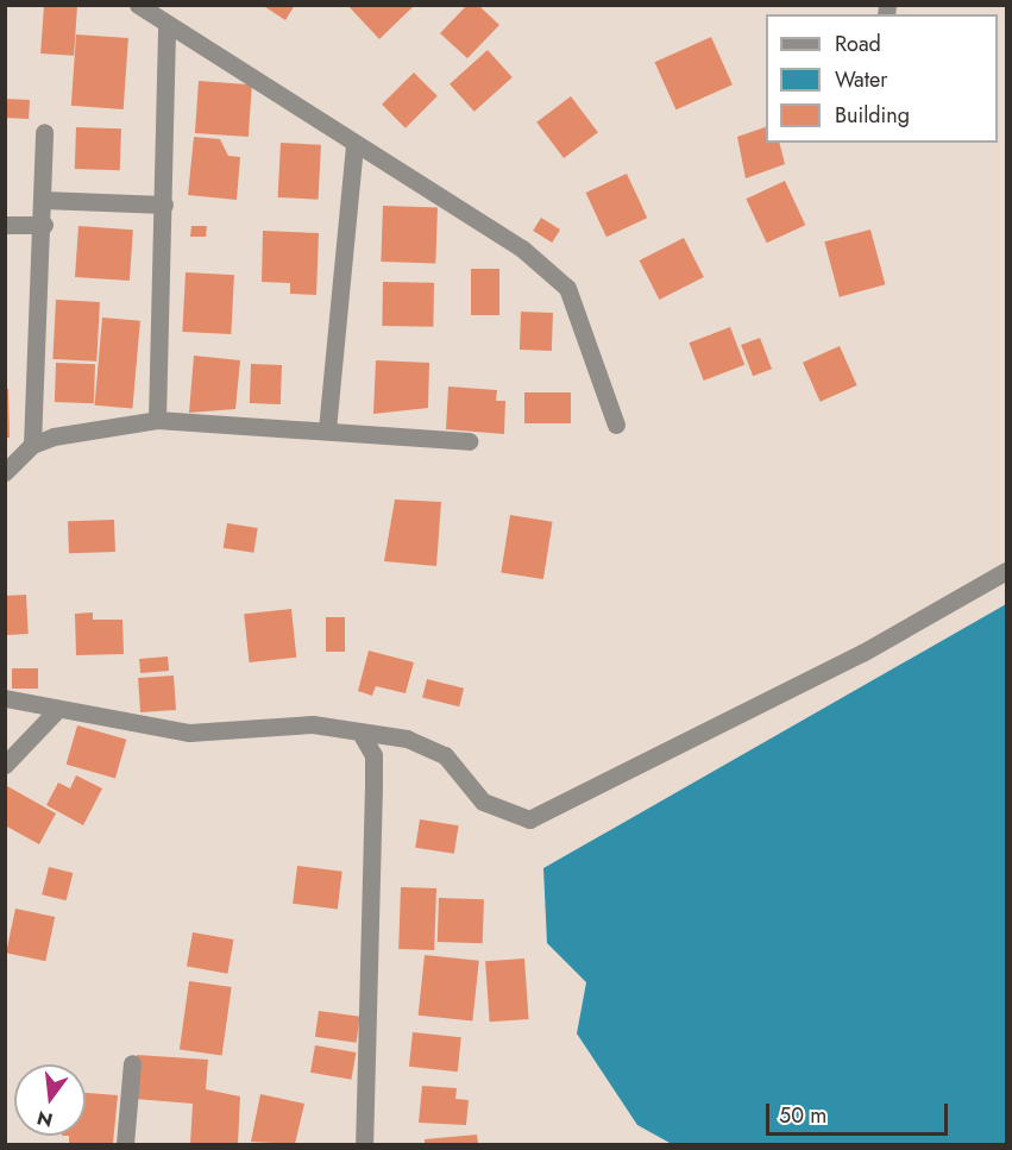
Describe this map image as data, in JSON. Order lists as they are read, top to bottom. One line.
{"legend":["Road","Water","Building"],"scale_bar":"50 m","north":"bottom"}
